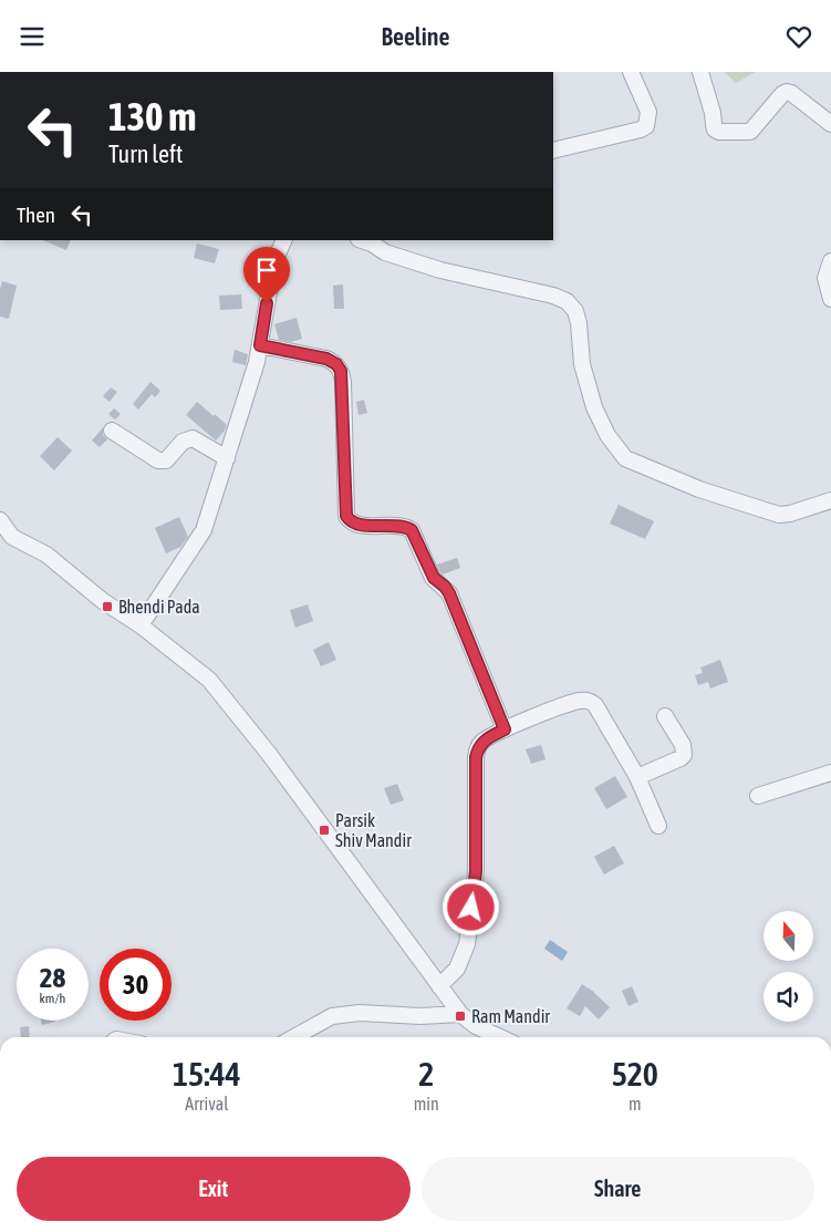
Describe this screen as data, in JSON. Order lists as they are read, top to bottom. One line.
{"places":{"transit":["Bhendi Pada","Parsik Shiv Mandir","Ram Mandir"]},"north":"top","page":{"header":"Beeline","turn":["130 m","Turn left"],"then":"Then","speed":"28 km/h","limit":"30","eta":["15:44","Arrival","2","min","520","m"],"buttons":["Exit","Share"]}}
